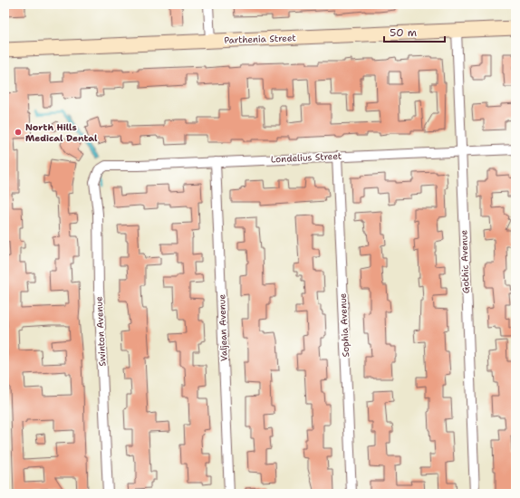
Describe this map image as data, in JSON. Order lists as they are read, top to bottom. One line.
{"streets":{"main road":["Parthenia Street"],"street":["Londelius Street","Gothic Avenue","Sophia Avenue","Valjean Avenue","Swinton Avenue"]},"crossings":[["Parthenia Street","Gothic Avenue"],["Londelius Street","Gothic Avenue"],["Londelius Street","Sophia Avenue"],["Londelius Street","Valjean Avenue"],["Londelius Street","Swinton Avenue"]],"places":["North Hills Medical Dental"],"scale_bar":"50 m"}
